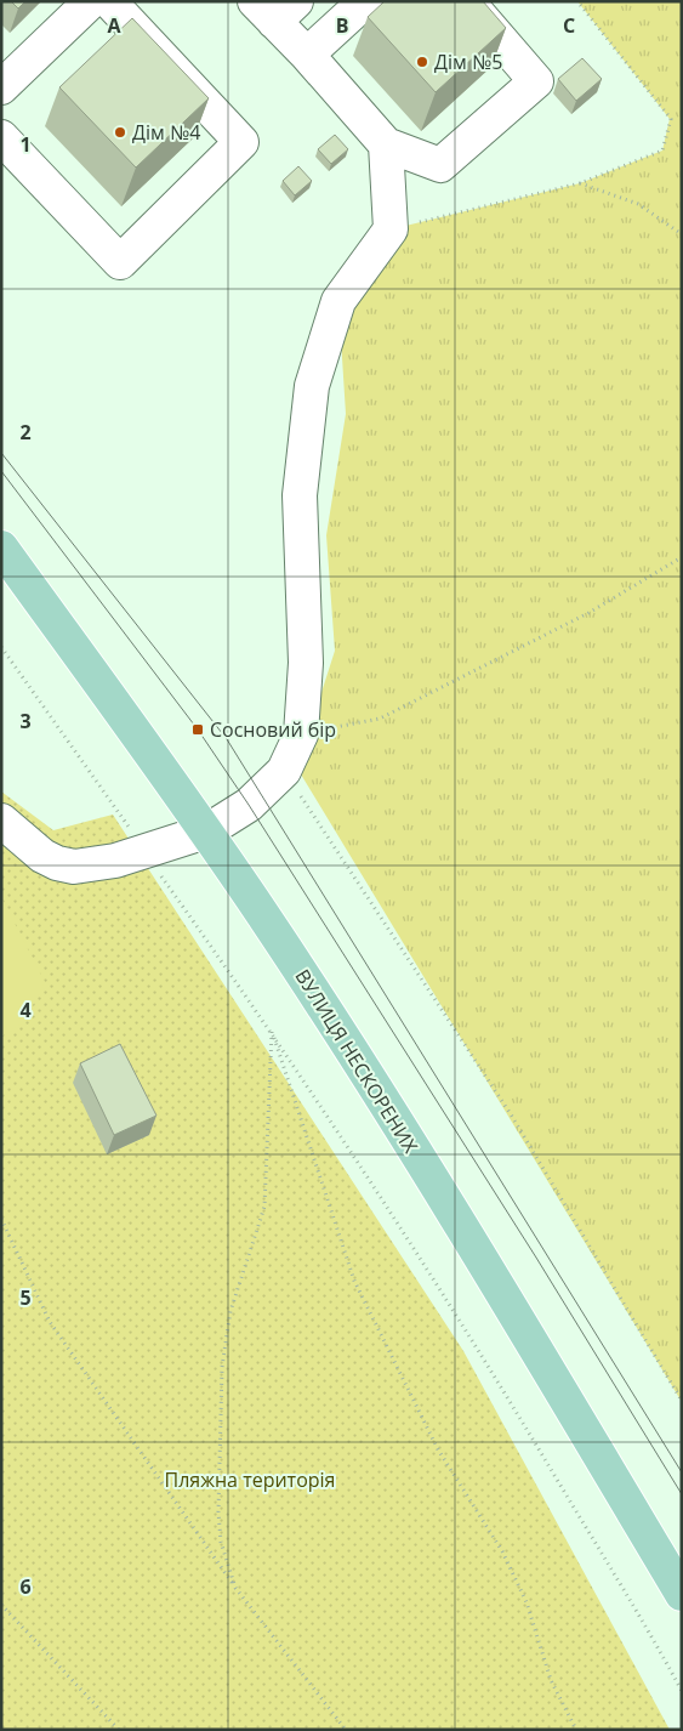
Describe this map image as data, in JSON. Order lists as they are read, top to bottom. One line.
{"streets":{"main road":["ВУЛИЦЯ НЕСКОРЕНИХ"]},"parks":["Пляжна територія"],"places":{"other":["Дім №5","Дім №4"],"transit":["Сосновий бір"]},"grid":{"columns":["A","B","C"],"rows":["1","2","3","4","5","6"]}}
